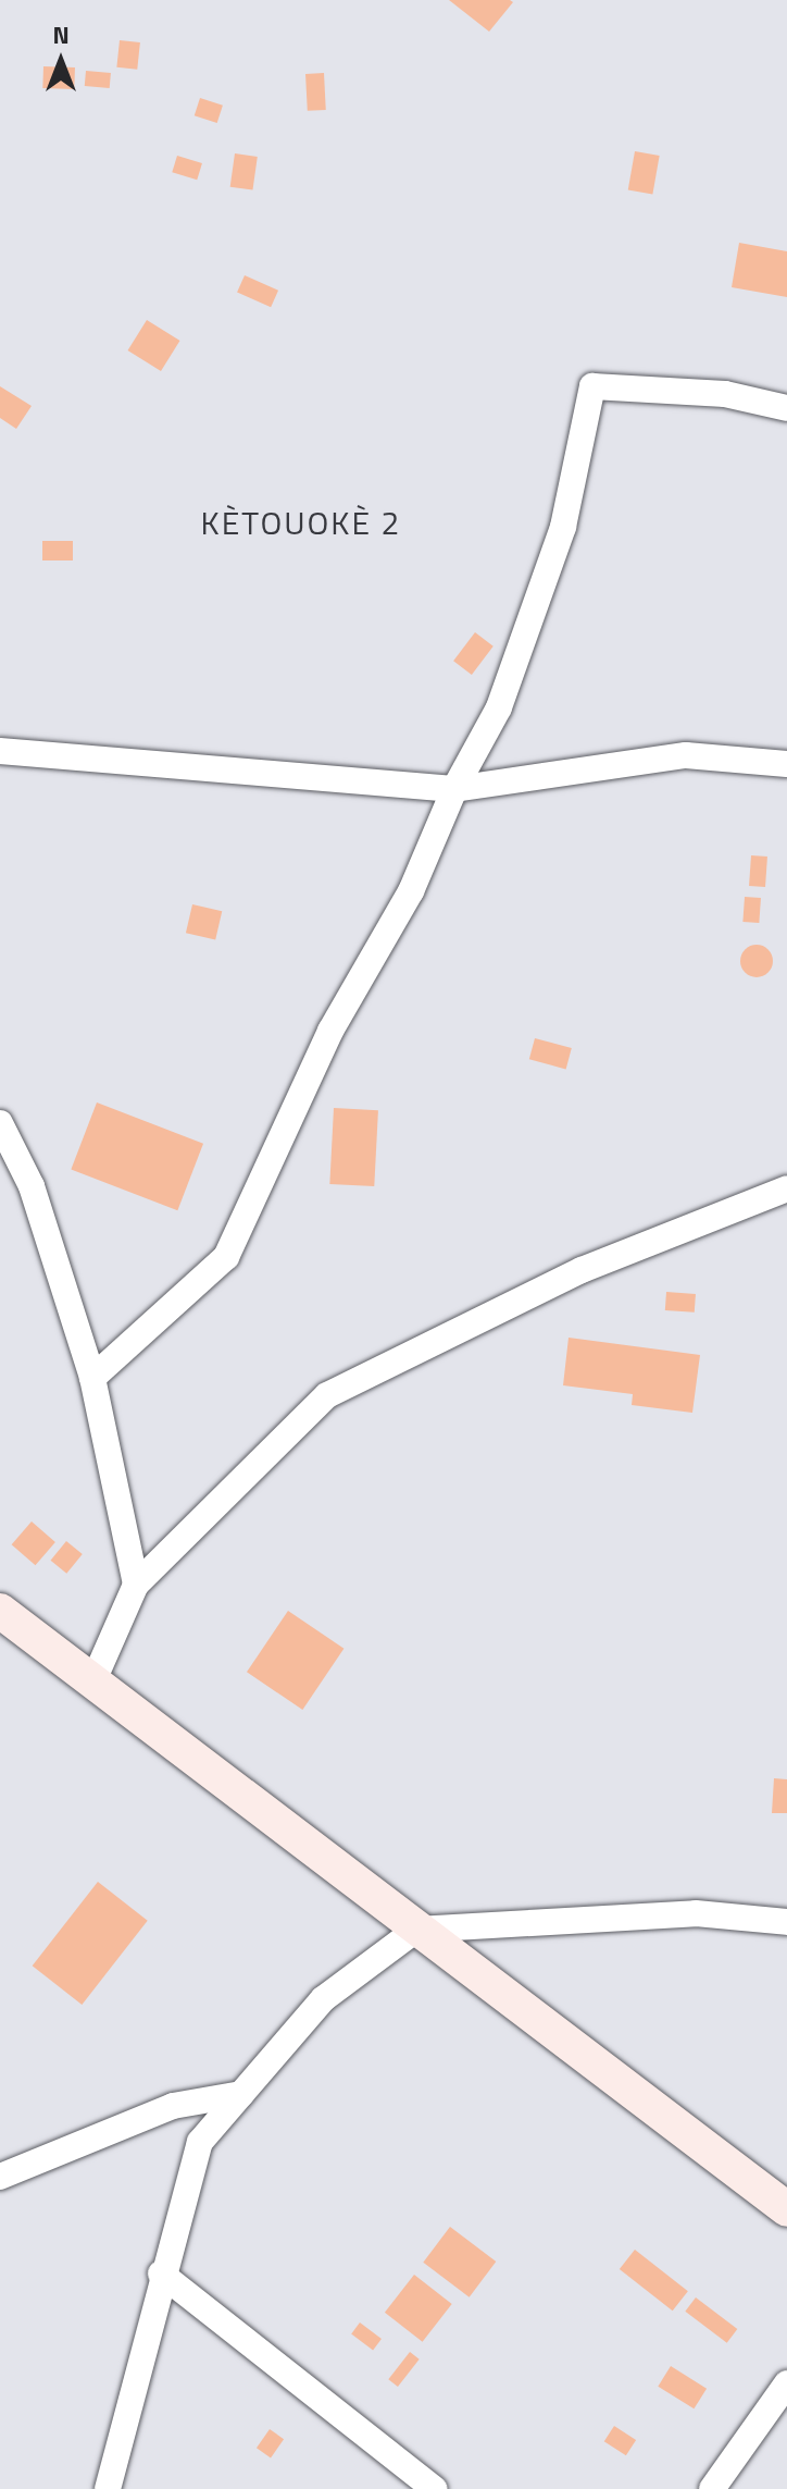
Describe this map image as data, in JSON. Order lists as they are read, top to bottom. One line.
{"districts":["KÈTOUOKÈ 2"],"north":"top"}
